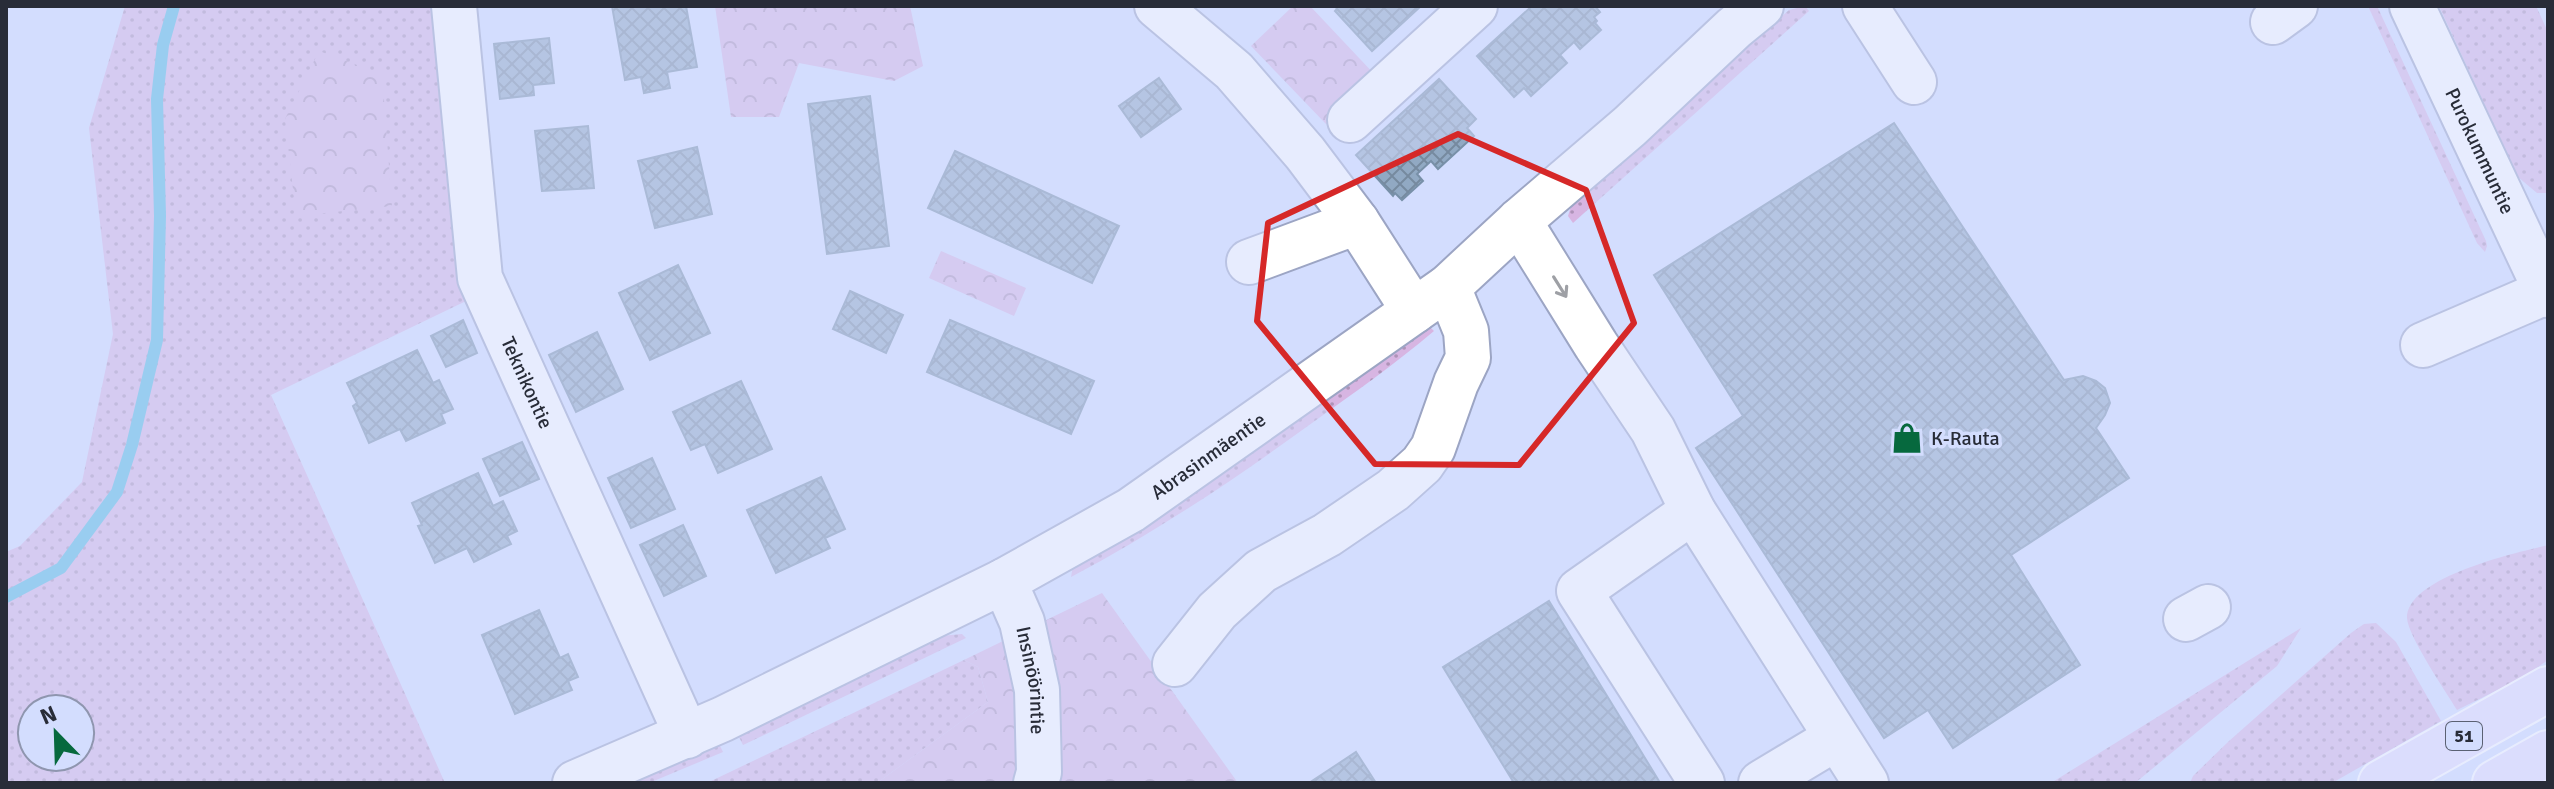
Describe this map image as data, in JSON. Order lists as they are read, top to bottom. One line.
{"streets":{"main road":["51"],"street":["Purokummuntie","Teknikontie","Abrasinmäentie","Insinöörintie"]},"crossings":[["Teknikontie","Abrasinmäentie"],["Abrasinmäentie","Insinöörintie"]],"places":{"shop":["K-Rauta"]},"north":"top left"}
